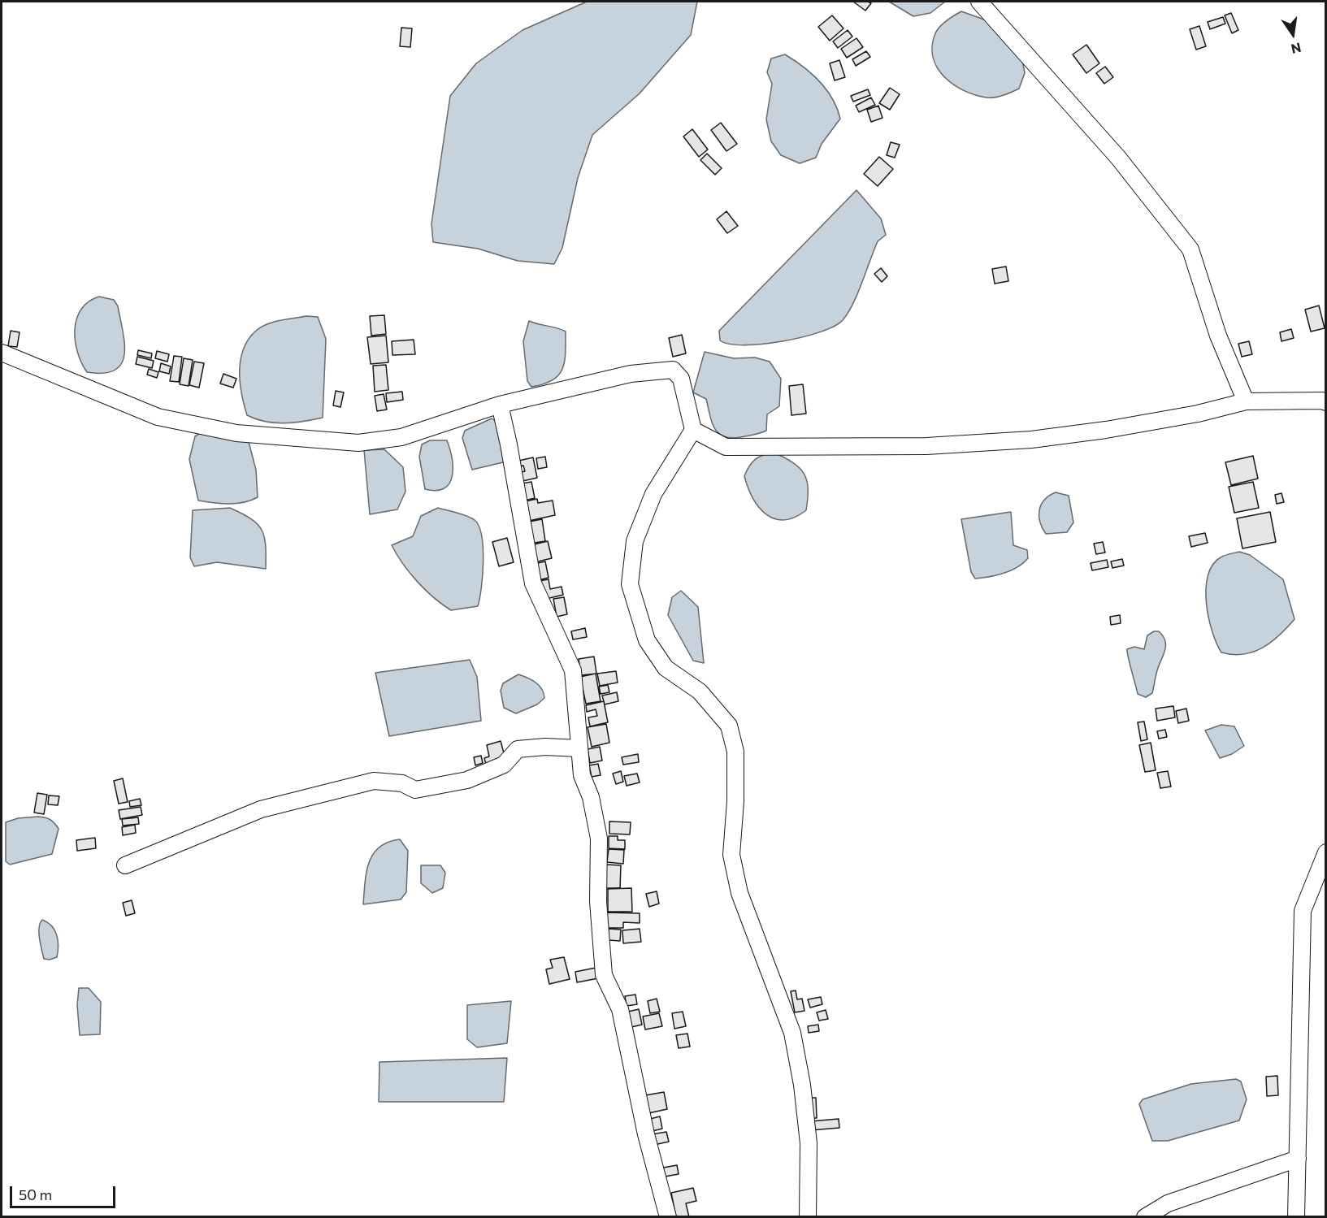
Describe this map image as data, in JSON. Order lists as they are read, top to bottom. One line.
{"scale_bar":"50 m","north":"bottom"}
